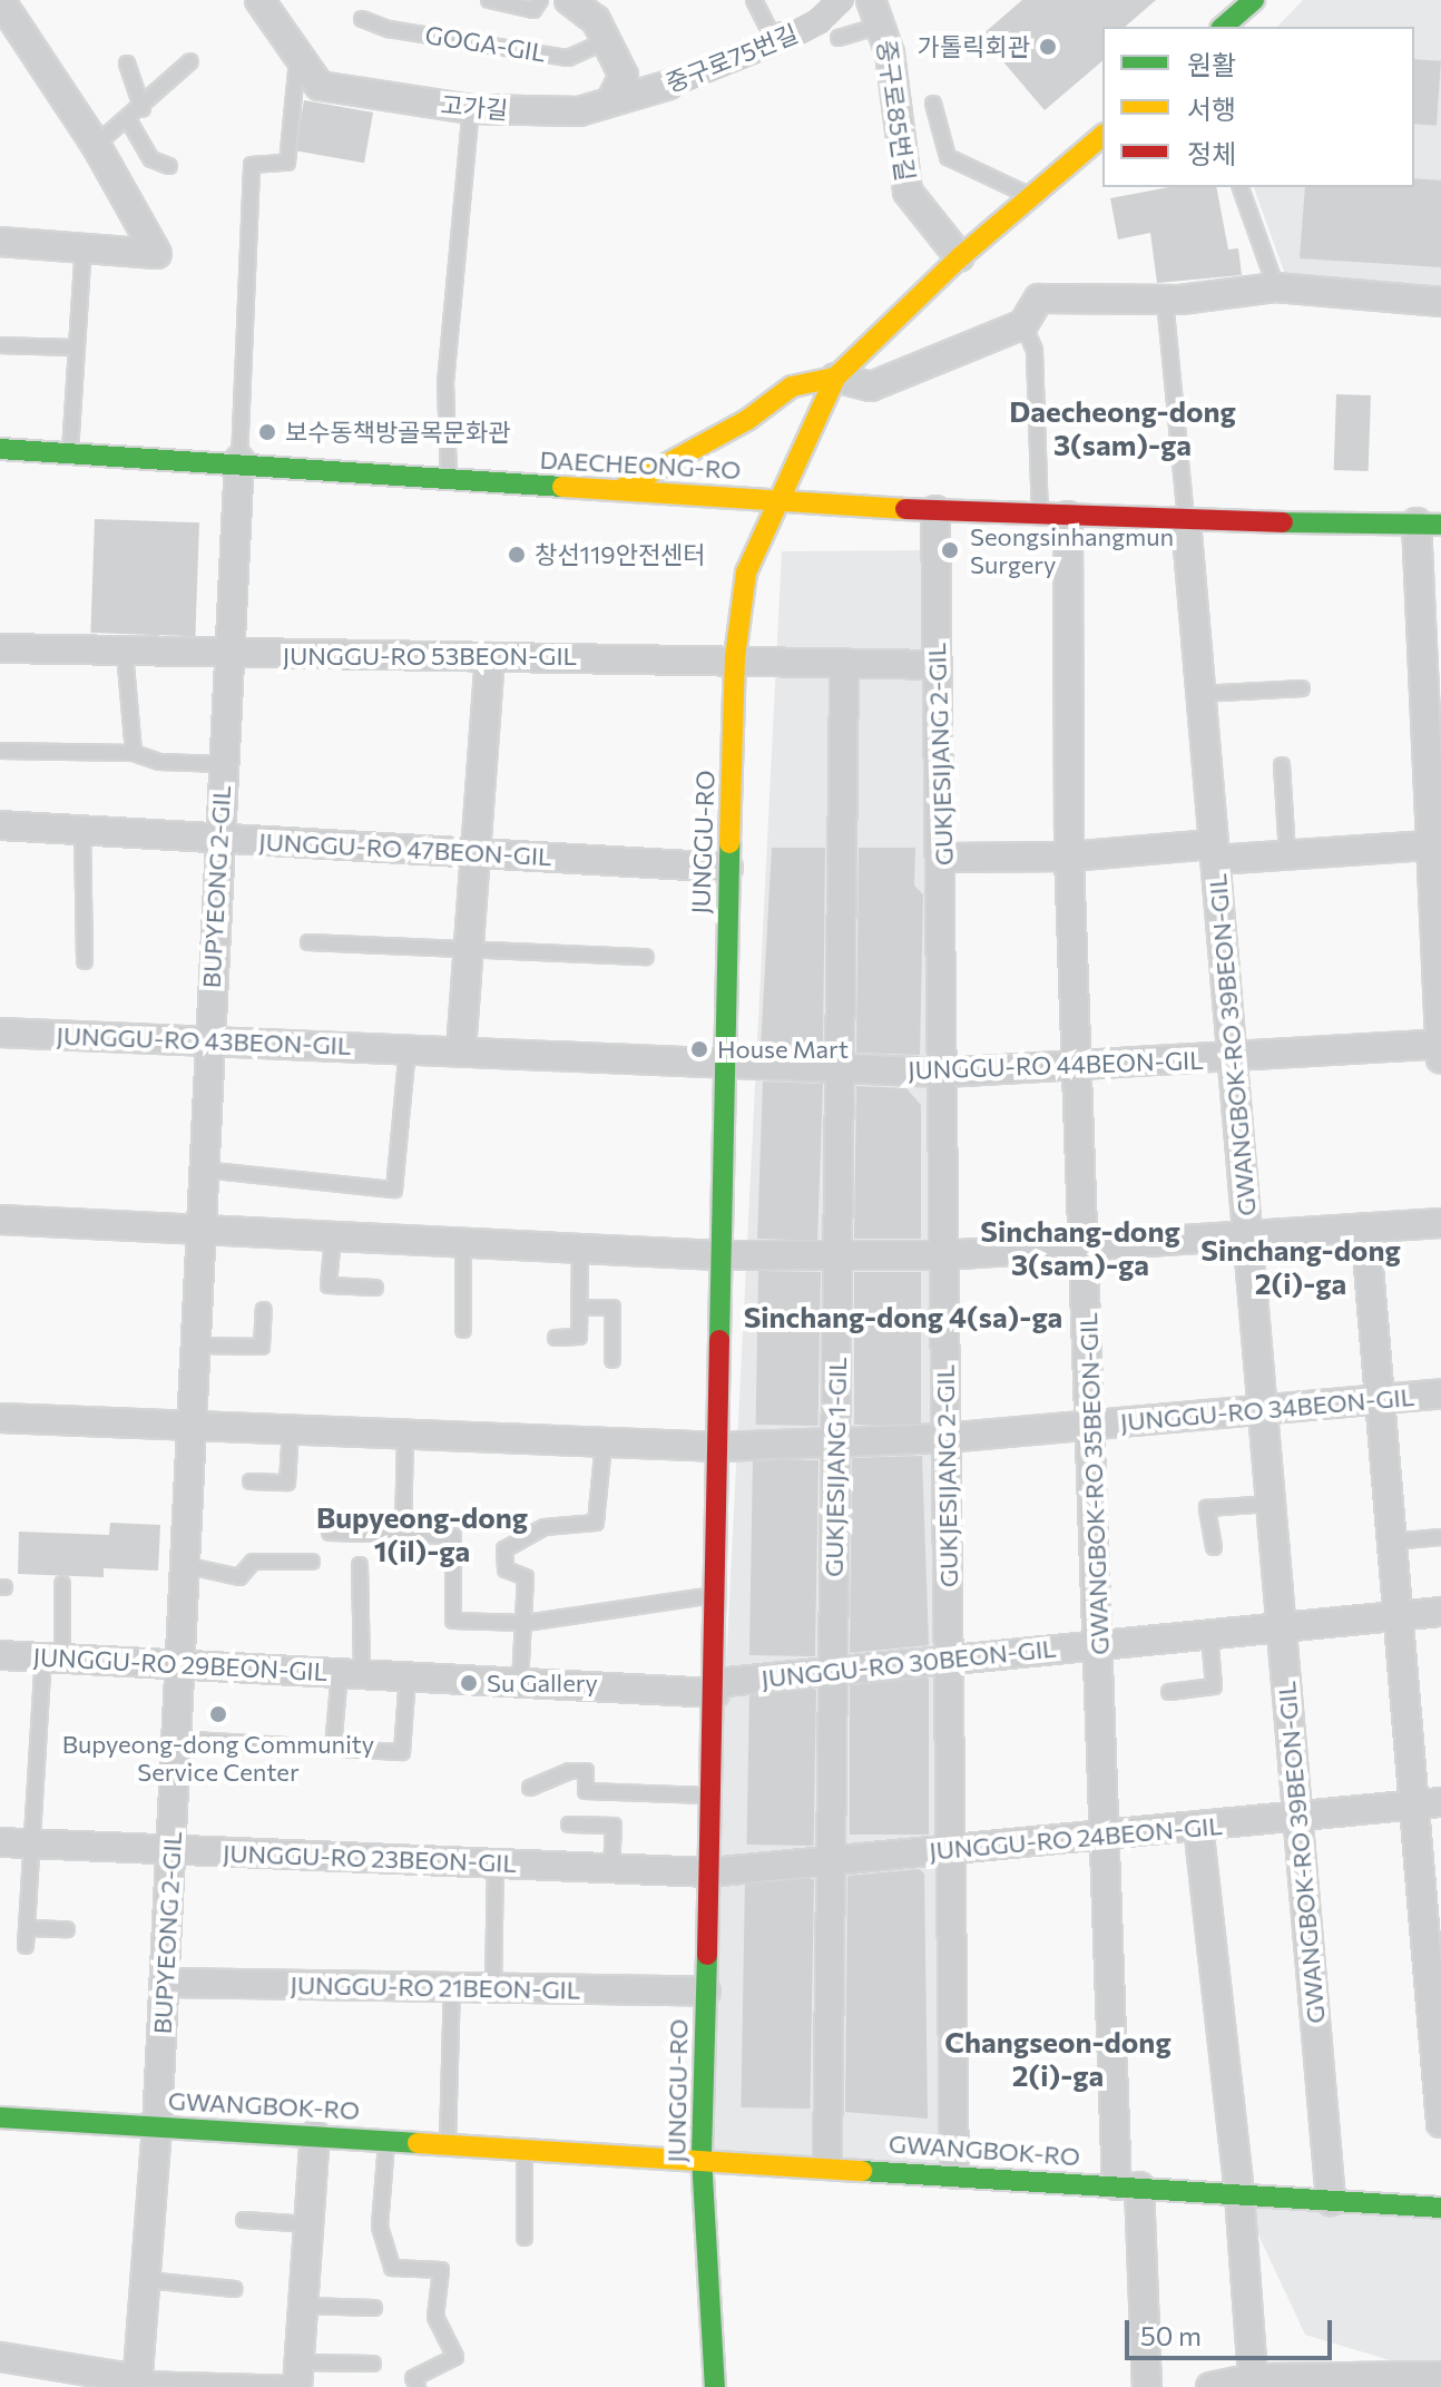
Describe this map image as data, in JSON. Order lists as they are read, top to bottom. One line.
{"streets":{"main road":["DAECHEONG-RO","JUNGGU-RO","GWANGBOK-RO"],"street":["중구로75번길","고가길","중구로85번길","JUNGGU-RO 53BEON-GIL","GUKJESIJANG 2-GIL","JUNGGU-RO 47BEON-GIL","BUPYEONG 2-GIL","JUNGGU-RO 43BEON-GIL","GWANGBOK-RO 39BEON-GIL","JUNGGU-RO 44BEON-GIL","JUNGGU-RO 34BEON-GIL","GUKJESIJANG 1-GIL","GWANGBOK-RO 35BEON-GIL","JUNGGU-RO 30BEON-GIL","JUNGGU-RO 29BEON-GIL","JUNGGU-RO 24BEON-GIL","JUNGGU-RO 23BEON-GIL","JUNGGU-RO 21BEON-GIL"],"lane":["GOGA-GIL"]},"crossings":[["중구로75번길","고가길"],["중구로85번길","JUNGGU-RO"],["DAECHEONG-RO","GUKJESIJANG 2-GIL"],["DAECHEONG-RO","JUNGGU-RO"],["DAECHEONG-RO","BUPYEONG 2-GIL"],["DAECHEONG-RO","GWANGBOK-RO 39BEON-GIL"],["DAECHEONG-RO","GWANGBOK-RO 35BEON-GIL"],["JUNGGU-RO 53BEON-GIL","GUKJESIJANG 2-GIL"],["JUNGGU-RO 53BEON-GIL","JUNGGU-RO"],["JUNGGU-RO 53BEON-GIL","BUPYEONG 2-GIL"],["JUNGGU-RO 53BEON-GIL","GUKJESIJANG 1-GIL"],["GUKJESIJANG 2-GIL","JUNGGU-RO 44BEON-GIL"],["GUKJESIJANG 2-GIL","JUNGGU-RO 34BEON-GIL"],["GUKJESIJANG 2-GIL","JUNGGU-RO 30BEON-GIL"],["GUKJESIJANG 2-GIL","JUNGGU-RO 24BEON-GIL"],["GUKJESIJANG 2-GIL","GWANGBOK-RO"],["JUNGGU-RO","JUNGGU-RO 47BEON-GIL"],["JUNGGU-RO","JUNGGU-RO 43BEON-GIL"],["JUNGGU-RO","JUNGGU-RO 44BEON-GIL"],["JUNGGU-RO","JUNGGU-RO 34BEON-GIL"],["JUNGGU-RO","JUNGGU-RO 30BEON-GIL"],["JUNGGU-RO","JUNGGU-RO 29BEON-GIL"],["JUNGGU-RO","JUNGGU-RO 24BEON-GIL"],["JUNGGU-RO","JUNGGU-RO 23BEON-GIL"],["JUNGGU-RO","JUNGGU-RO 21BEON-GIL"],["JUNGGU-RO","GWANGBOK-RO"],["JUNGGU-RO 47BEON-GIL","BUPYEONG 2-GIL"],["BUPYEONG 2-GIL","JUNGGU-RO 43BEON-GIL"],["BUPYEONG 2-GIL","JUNGGU-RO 34BEON-GIL"],["BUPYEONG 2-GIL","JUNGGU-RO 29BEON-GIL"],["BUPYEONG 2-GIL","JUNGGU-RO 23BEON-GIL"],["BUPYEONG 2-GIL","JUNGGU-RO 21BEON-GIL"],["BUPYEONG 2-GIL","GWANGBOK-RO"],["JUNGGU-RO 43BEON-GIL","JUNGGU-RO 44BEON-GIL"],["GWANGBOK-RO 39BEON-GIL","JUNGGU-RO 44BEON-GIL"],["GWANGBOK-RO 39BEON-GIL","JUNGGU-RO 34BEON-GIL"],["GWANGBOK-RO 39BEON-GIL","JUNGGU-RO 30BEON-GIL"],["GWANGBOK-RO 39BEON-GIL","JUNGGU-RO 24BEON-GIL"],["GWANGBOK-RO 39BEON-GIL","GWANGBOK-RO"],["JUNGGU-RO 44BEON-GIL","GUKJESIJANG 1-GIL"],["JUNGGU-RO 44BEON-GIL","GWANGBOK-RO 35BEON-GIL"],["JUNGGU-RO 34BEON-GIL","GUKJESIJANG 1-GIL"],["JUNGGU-RO 34BEON-GIL","GWANGBOK-RO 35BEON-GIL"],["GUKJESIJANG 1-GIL","JUNGGU-RO 30BEON-GIL"],["GUKJESIJANG 1-GIL","JUNGGU-RO 24BEON-GIL"],["GUKJESIJANG 1-GIL","GWANGBOK-RO"],["GWANGBOK-RO 35BEON-GIL","JUNGGU-RO 30BEON-GIL"],["GWANGBOK-RO 35BEON-GIL","JUNGGU-RO 24BEON-GIL"],["GWANGBOK-RO 35BEON-GIL","GWANGBOK-RO"],["JUNGGU-RO 30BEON-GIL","JUNGGU-RO 29BEON-GIL"],["JUNGGU-RO 24BEON-GIL","JUNGGU-RO 23BEON-GIL"]],"districts":["Daecheong-dong 3(sam)-ga","Sinchang-dong 3(sam)-ga","Sinchang-dong 2(i)-ga","Sinchang-dong 4(sa)-ga","Bupyeong-dong 1(il)-ga","Changseon-dong 2(i)-ga"],"places":["가톨릭회관","보수동책방골목문화관","Seongsinhangmun Surgery","창선119안전센터","House Mart","Su Gallery","Bupyeong-dong Community Service Center"],"legend":["원활","서행","정체"],"scale_bar":"50 m"}
